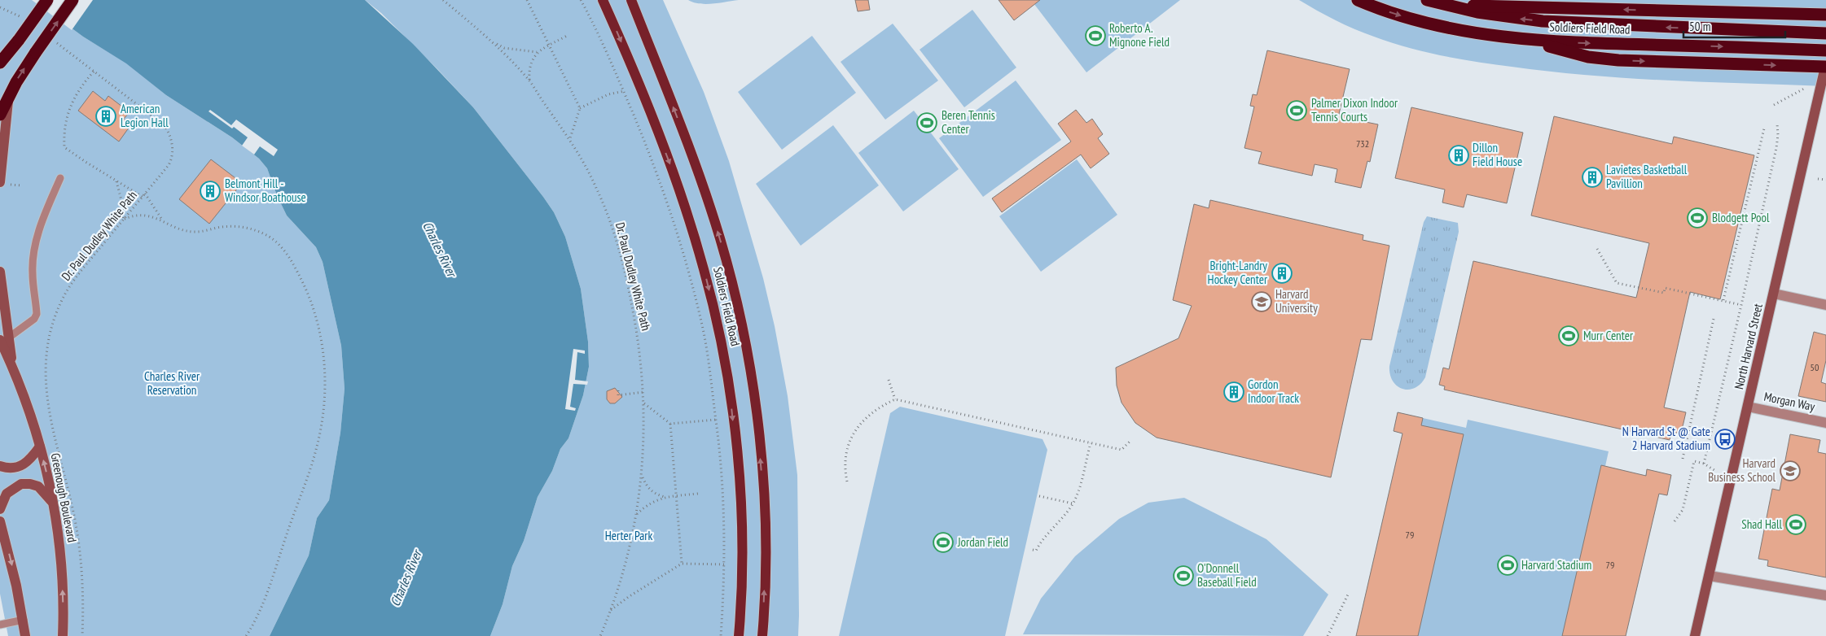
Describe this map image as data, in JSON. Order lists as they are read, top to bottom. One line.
{"streets":{"highway":["Soldiers Field Road"],"main road":["North Harvard Street","Greenough Boulevard"],"street":["Morgan Way"],"path":["Dr. Paul Dudley White Path"]},"crossings":[["North Harvard Street","Morgan Way"]],"water":["Charles River"],"parks":["Charles River Reservation","Herter Park"],"places":{"sports":["Roberto A. Mignone Field","Palmer Dixon Indoor Tennis Courts","Beren Tennis Center","Blodgett Pool","Murr Center","Shad Hall","Jordan Field","Harvard Stadium","O'Donnell Baseball Field"],"building":["American Legion Hall","Dillon Field House","Lavietes Basketball Pavillion","Belmont Hill - Windsor Boathouse","Bright-Landry Hockey Center","Gordon Indoor Track"],"school or university":["Harvard University","Harvard Business School"],"bus stop":["N Harvard St @ Gate 2 Harvard Stadium"]},"house_numbers":["732","50","79","79"],"scale_bar":"50 m"}
